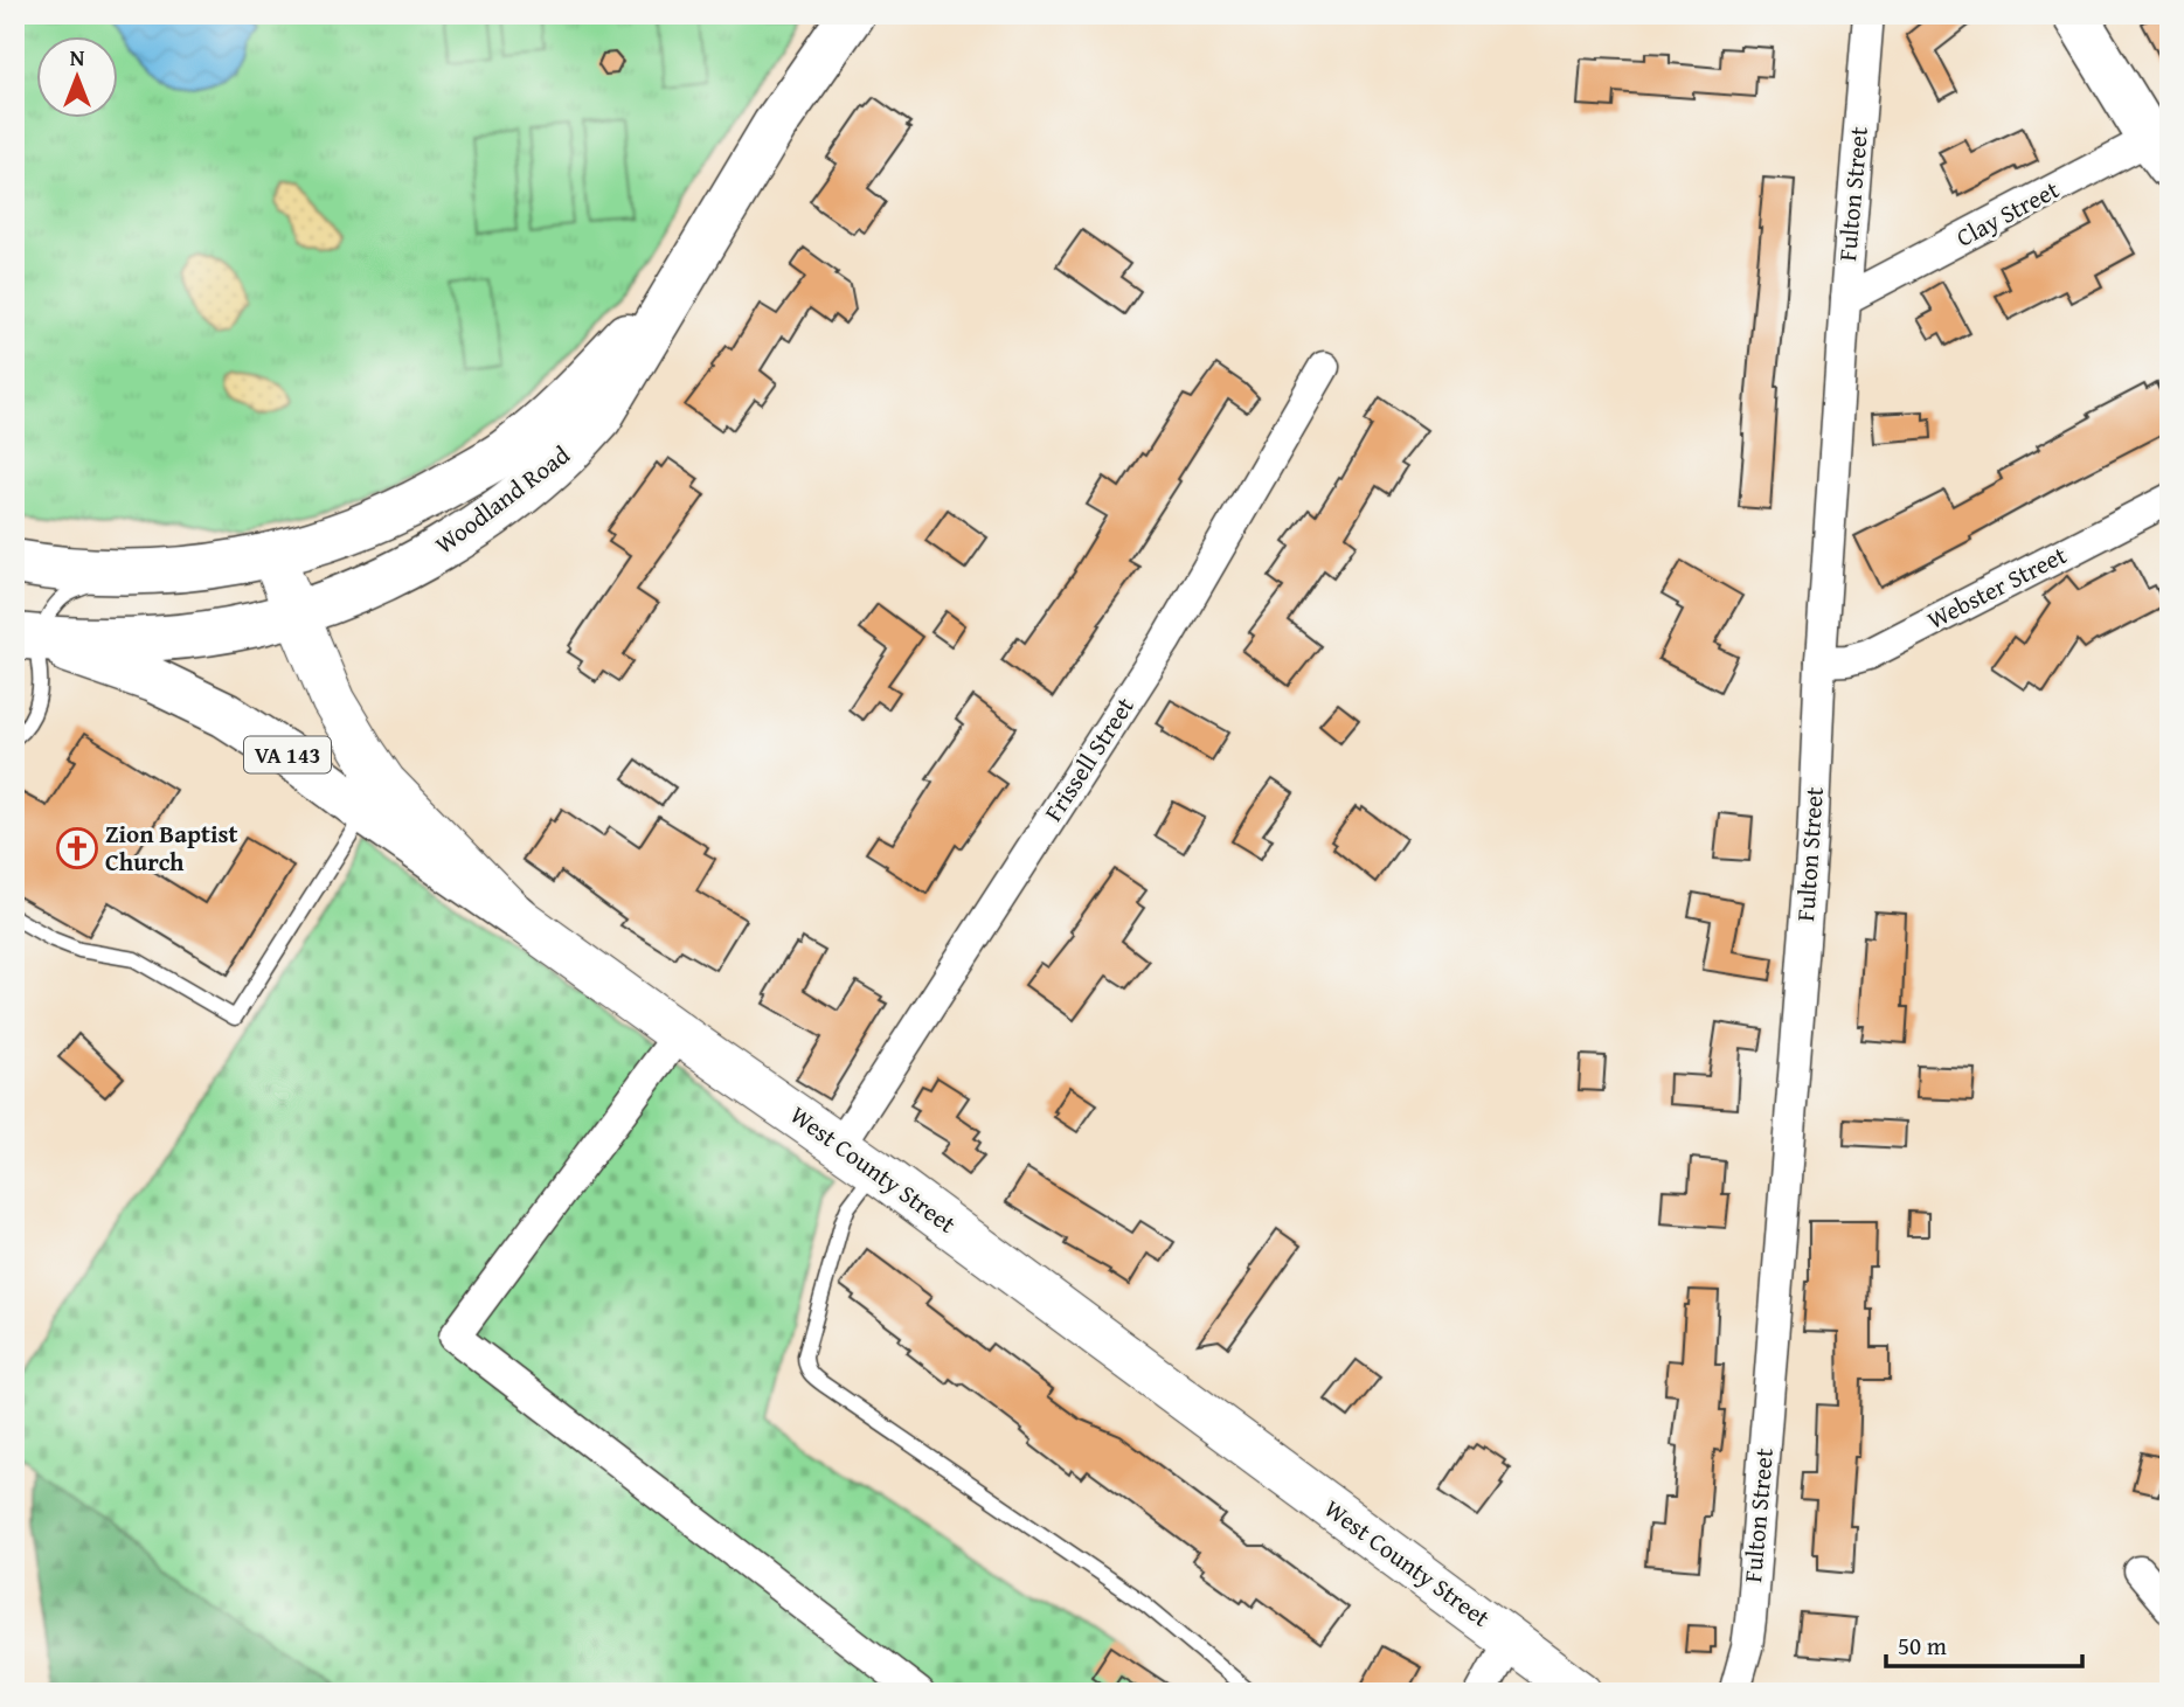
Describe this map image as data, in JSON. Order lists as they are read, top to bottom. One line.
{"streets":{"main road":["Woodland Road","VA 143","West County Street"],"street":["Fulton Street","Clay Street","Webster Street","Frissell Street"]},"crossings":[["Fulton Street","Clay Street"],["Fulton Street","Webster Street"],["Woodland Road","VA 143"],["VA 143","West County Street"],["Frissell Street","West County Street"]],"places":{"church":["Zion Baptist Church"]},"scale_bar":"50 m","north":"top"}
